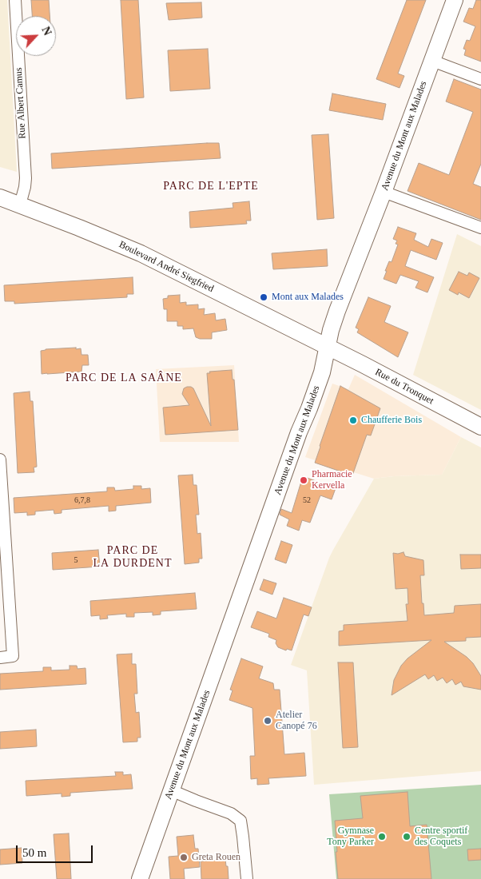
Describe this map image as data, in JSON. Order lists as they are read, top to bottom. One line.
{"streets":{"street":["Rue Albert Camus","Avenue du Mont aux Malades","Boulevard André Siegfried","Rue du Tronquet"]},"crossings":[["Rue Albert Camus","Boulevard André Siegfried"],["Avenue du Mont aux Malades","Boulevard André Siegfried"],["Avenue du Mont aux Malades","Rue du Tronquet"],["Boulevard André Siegfried","Rue du Tronquet"]],"districts":["PARC DE L'EPTE","PARC DE LA SAÂNE","PARC DE LA DURDENT"],"places":["Mont aux Malades","Chaufferie Bois","Pharmacie Kervella","Atelier Canopé 76","Gymnase Tony Parker","Centre sportif des Coquets","Greta Rouen"],"house_numbers":["6,7,8","52","5"],"scale_bar":"50 m","north":"top right"}
